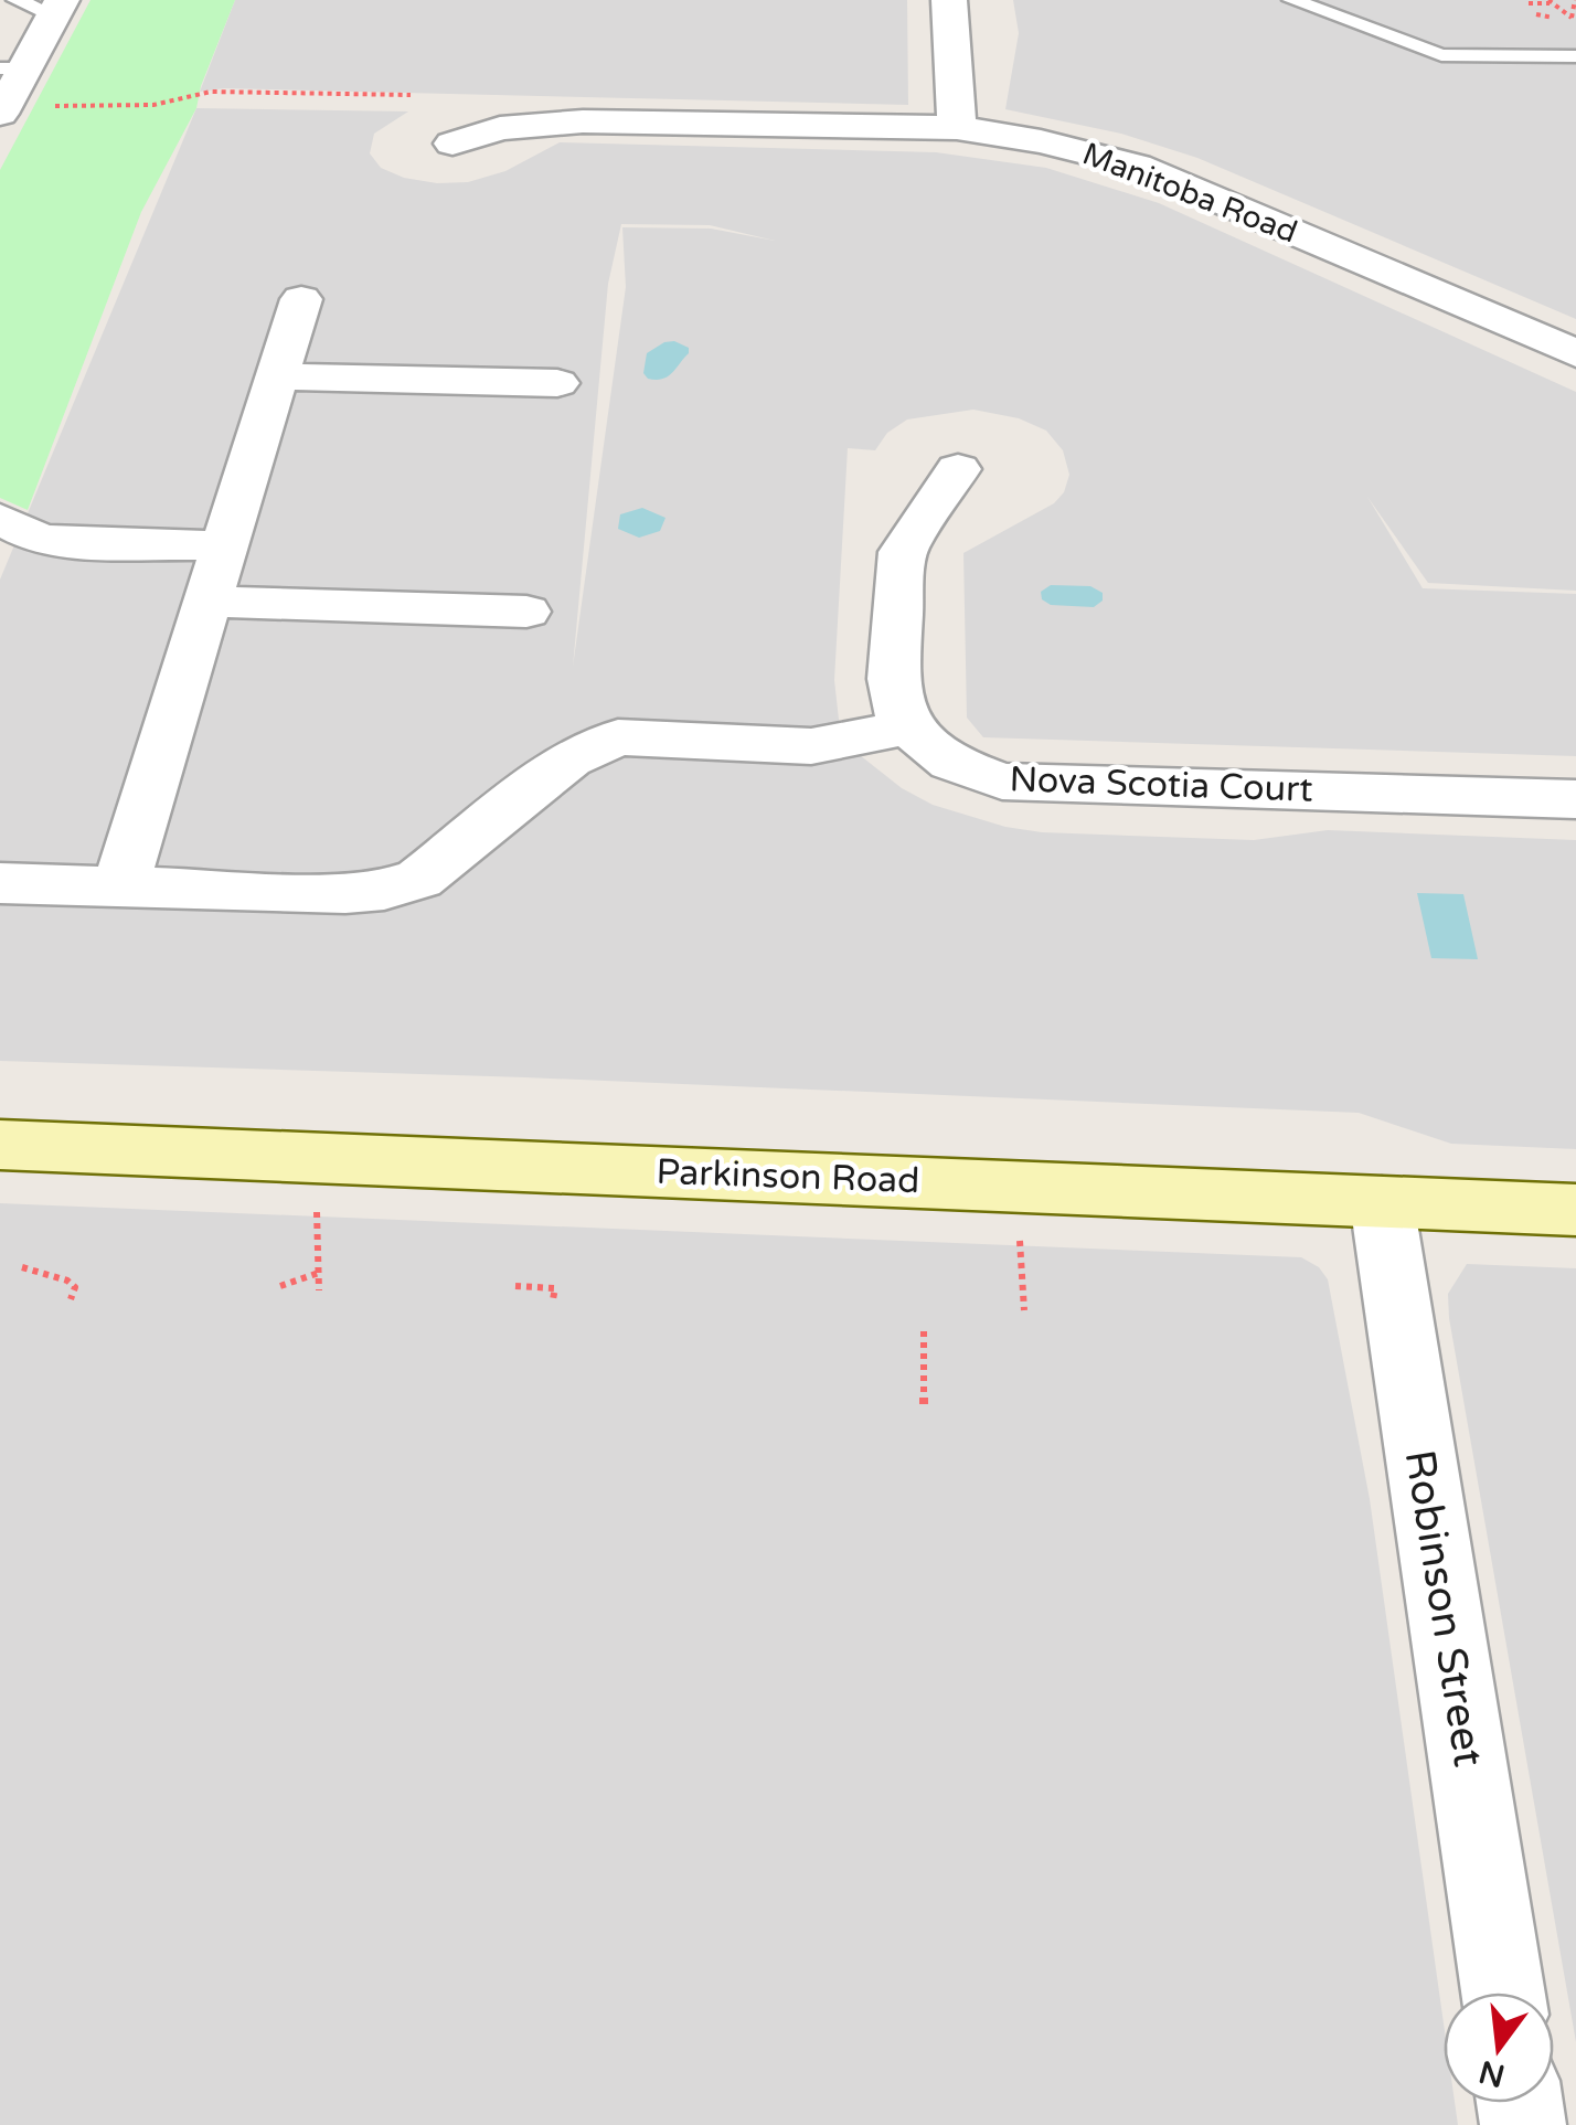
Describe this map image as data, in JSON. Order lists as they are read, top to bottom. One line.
{"streets":{"main road":["Parkinson Road"],"street":["Manitoba Road","Nova Scotia Court","Robinson Street"]},"crossings":[["Parkinson Road","Robinson Street"]],"north":"bottom"}
